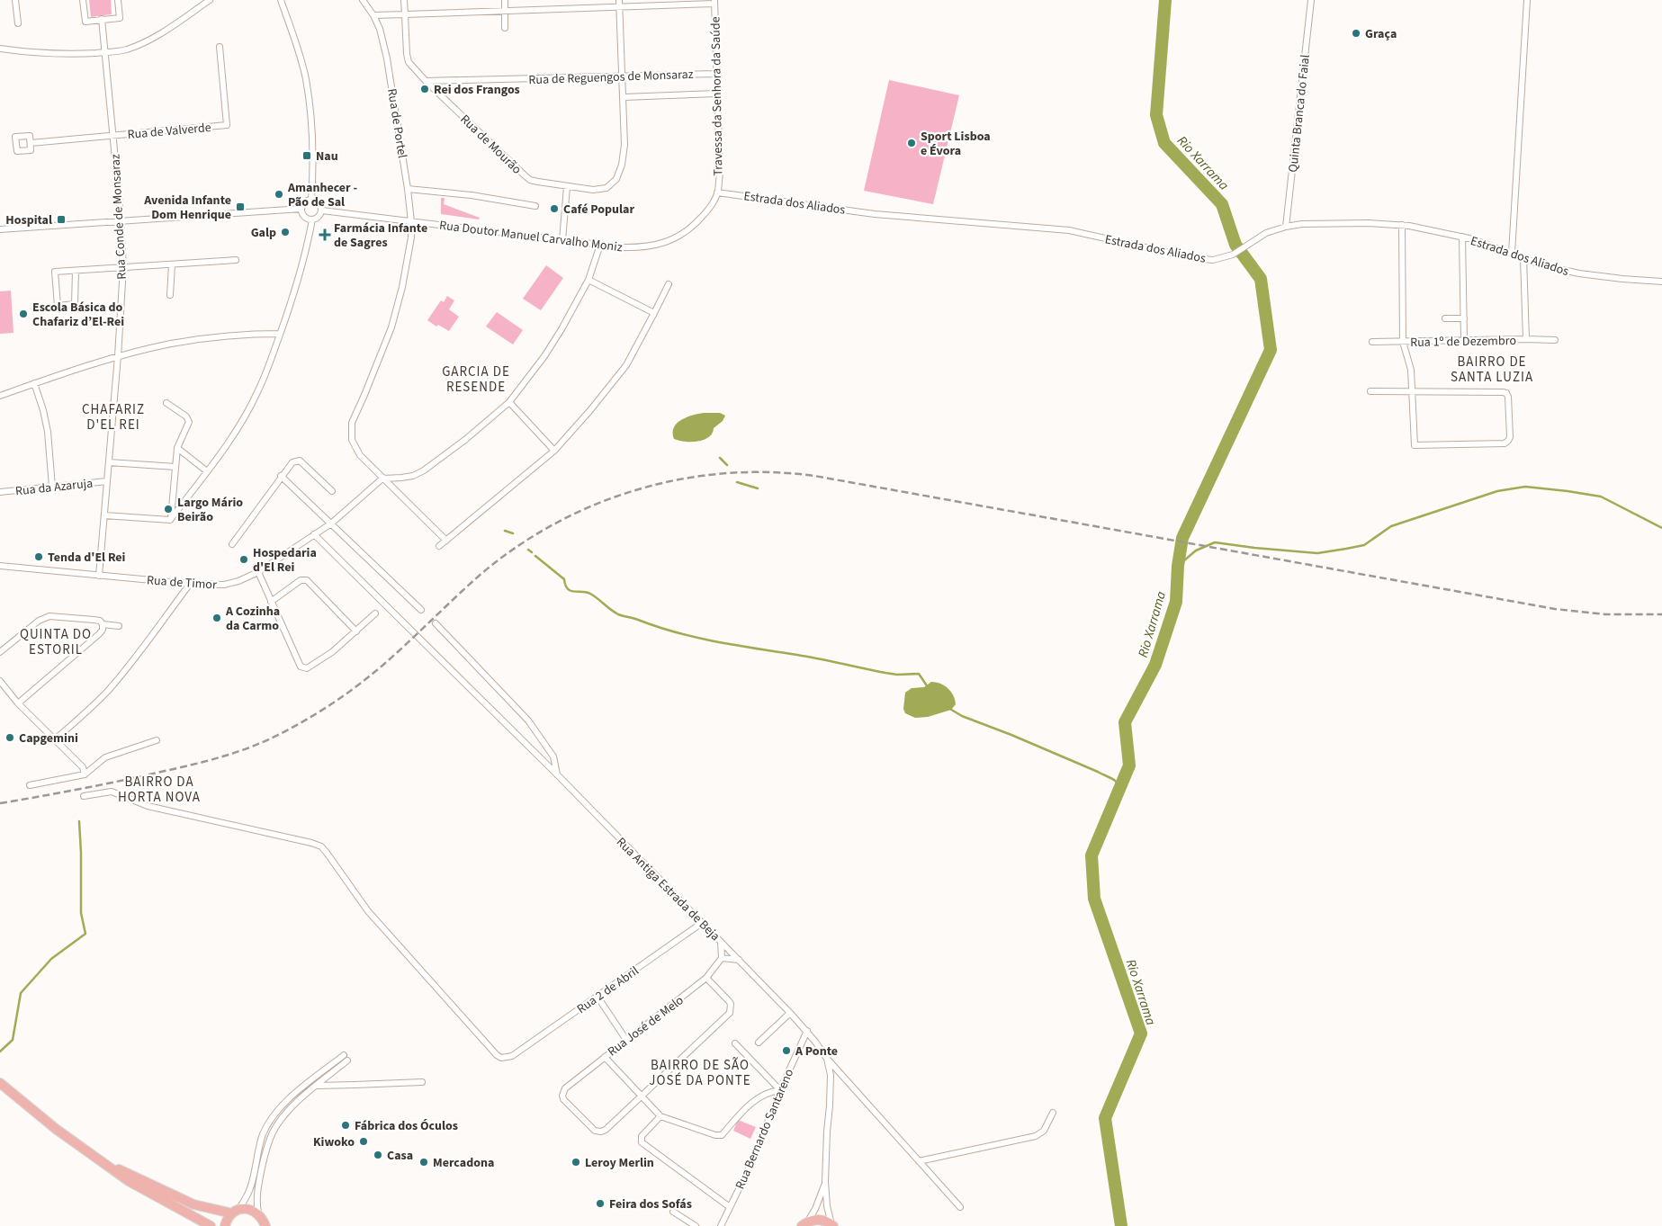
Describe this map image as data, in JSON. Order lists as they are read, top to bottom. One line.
{"streets":{"street":["Rua de Reguengos de Monsaraz","Travessa da Senhora da Saúde","Quinta Branca do Faial","Rua de Portel","Rua de Valverde","Rua de Mourão","Estrada dos Aliados","Rua Conde de Monsaraz","Rua Doutor Manuel Carvalho Moniz","Rua 1º de Dezembro","Rua da Azaruja","Rua de Timor","Rua Antiga Estrada de Beja","Rua 2 de Abril","Rua José de Melo","Rua Bernardo Santareno"]},"crossings":[["Rua de Reguengos de Monsaraz","Travessa da Senhora da Saúde"],["Rua de Reguengos de Monsaraz","Rua de Mourão"],["Travessa da Senhora da Saúde","Estrada dos Aliados"],["Travessa da Senhora da Saúde","Rua Doutor Manuel Carvalho Moniz"],["Quinta Branca do Faial","Estrada dos Aliados"],["Rua de Portel","Rua Doutor Manuel Carvalho Moniz"],["Rua de Portel","Rua de Timor"],["Rua de Valverde","Rua Conde de Monsaraz"],["Estrada dos Aliados","Rua Doutor Manuel Carvalho Moniz"],["Rua Conde de Monsaraz","Rua da Azaruja"],["Rua Conde de Monsaraz","Rua de Timor"],["Rua Antiga Estrada de Beja","Rua 2 de Abril"],["Rua Antiga Estrada de Beja","Rua Bernardo Santareno"]],"districts":["BAIRRO DE SANTA LUZIA","GARCIA DE RESENDE","CHAFARIZ D'EL REI","QUINTA DO ESTORIL","BAIRRO DA HORTA NOVA","BAIRRO DE SÃO JOSÉ DA PONTE"],"water":["Rio Xarrama"],"places":{"other":["Graça","Rei dos Frangos","Sport Lisboa e Évora","Amanhecer - Pão de Sal","Café Popular","Galp","Escola Básica do Chafariz d’El-Rei","Largo Mário Beirão","Tenda d'El Rei","Hospedaria d'El Rei","A Cozinha da Carmo","Capgemini","A Ponte","Fábrica dos Óculos","Kiwoko","Casa","Mercadona","Leroy Merlin","Feira dos Sofás"],"transit":["Nau","Avenida Infante Dom Henrique","Hospital"],"health":["Farmácia Infante de Sagres"]}}
